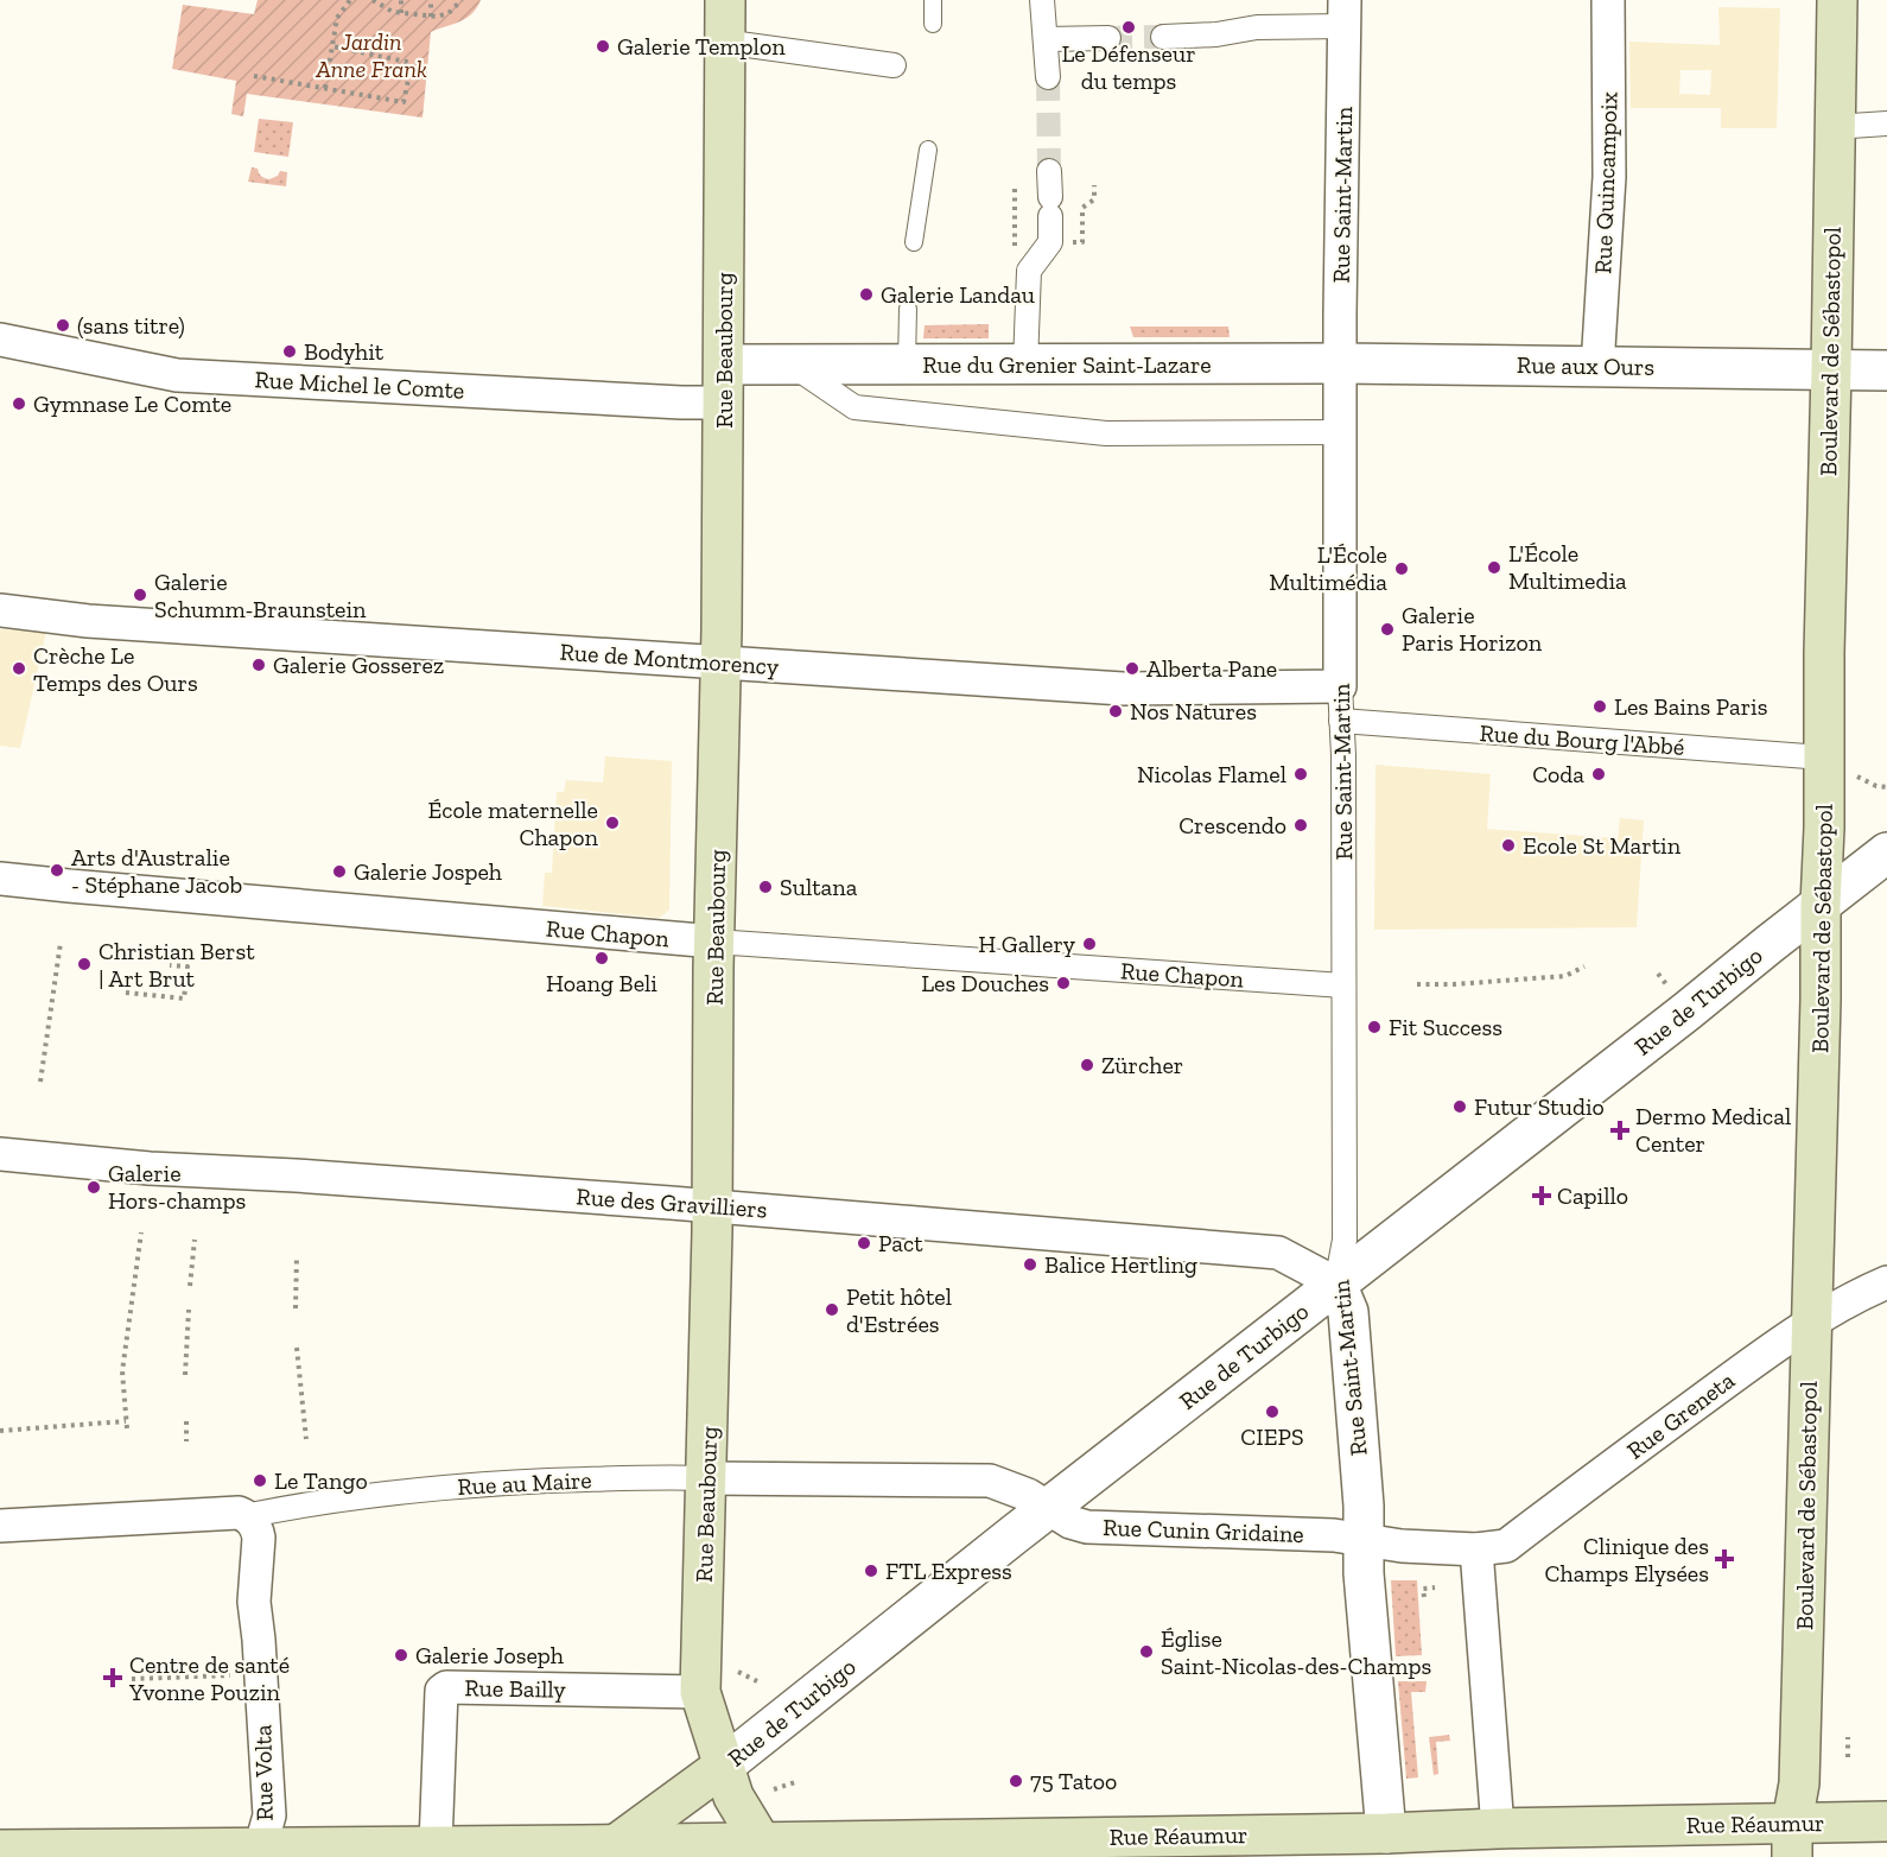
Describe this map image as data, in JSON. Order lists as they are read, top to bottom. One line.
{"streets":{"main road":["Rue Beaubourg","Boulevard de Sébastopol","Rue de Turbigo","Rue Réaumur"],"street":["Rue Quincampoix","Rue Saint-Martin","Rue du Grenier Saint-Lazare","Rue aux Ours","Rue Michel le Comte","Rue de Montmorency","Rue du Bourg l'Abbé","Rue Chapon","Rue des Gravilliers","Rue Greneta","Rue au Maire","Rue Cunin Gridaine","Rue Bailly","Rue Volta"]},"crossings":[["Rue Quincampoix","Rue aux Ours"],["Rue Saint-Martin","Rue du Grenier Saint-Lazare"],["Rue Saint-Martin","Rue aux Ours"],["Rue Saint-Martin","Rue de Montmorency"],["Rue Saint-Martin","Rue du Bourg l'Abbé"],["Rue Saint-Martin","Rue Chapon"],["Rue Saint-Martin","Rue de Turbigo"],["Rue Saint-Martin","Rue des Gravilliers"],["Rue Saint-Martin","Rue Cunin Gridaine"],["Rue Saint-Martin","Rue Réaumur"],["Rue Beaubourg","Rue du Grenier Saint-Lazare"],["Rue Beaubourg","Rue Michel le Comte"],["Rue Beaubourg","Rue de Montmorency"],["Rue Beaubourg","Rue Chapon"],["Rue Beaubourg","Rue de Turbigo"],["Rue Beaubourg","Rue des Gravilliers"],["Rue Beaubourg","Rue au Maire"],["Rue Beaubourg","Rue Bailly"],["Rue Beaubourg","Rue Réaumur"],["Boulevard de Sébastopol","Rue aux Ours"],["Boulevard de Sébastopol","Rue du Bourg l'Abbé"],["Boulevard de Sébastopol","Rue de Turbigo"],["Boulevard de Sébastopol","Rue Greneta"],["Boulevard de Sébastopol","Rue Réaumur"],["Rue du Grenier Saint-Lazare","Rue aux Ours"],["Rue de Turbigo","Rue des Gravilliers"],["Rue de Turbigo","Rue au Maire"],["Rue de Turbigo","Rue Cunin Gridaine"],["Rue de Turbigo","Rue Réaumur"],["Rue au Maire","Rue Cunin Gridaine"],["Rue au Maire","Rue Volta"],["Rue Bailly","Rue Réaumur"],["Rue Volta","Rue Réaumur"]],"parks":["Jardin Anne Frank"],"places":{"other":["Le Défenseur du temps","Galerie Templon","Galerie Landau","(sans titre)","Bodyhit","Gymnase Le Comte","L'École Multimedia","L'École Multimédia","Galerie Schumm-Braunstein","Galerie Paris Horizon","Galerie Gosserez","Crèche Le Temps des Ours","Alberta Pane","Les Bains Paris","Nos Natures","Nicolas Flamel","Coda","École maternelle Chapon","Crescendo","Ecole St Martin","Arts d'Australie - Stéphane Jacob","Galerie Jospeh","Sultana","H Gallery","Hoang Beli","Christian Berst | Art Brut","Les Douches","Fit Success","Zürcher","Futur Studio","Galerie Hors-champs","Pact","Balice Hertling","Petit hôtel d'Estrées","CIEPS","Le Tango","FTL Express","Église Saint-Nicolas-des-Champs","Galerie Joseph","75 Tatoo"],"health":["Dermo Medical Center","Capillo","Clinique des Champs Elysées","Centre de santé Yvonne Pouzin"]}}
